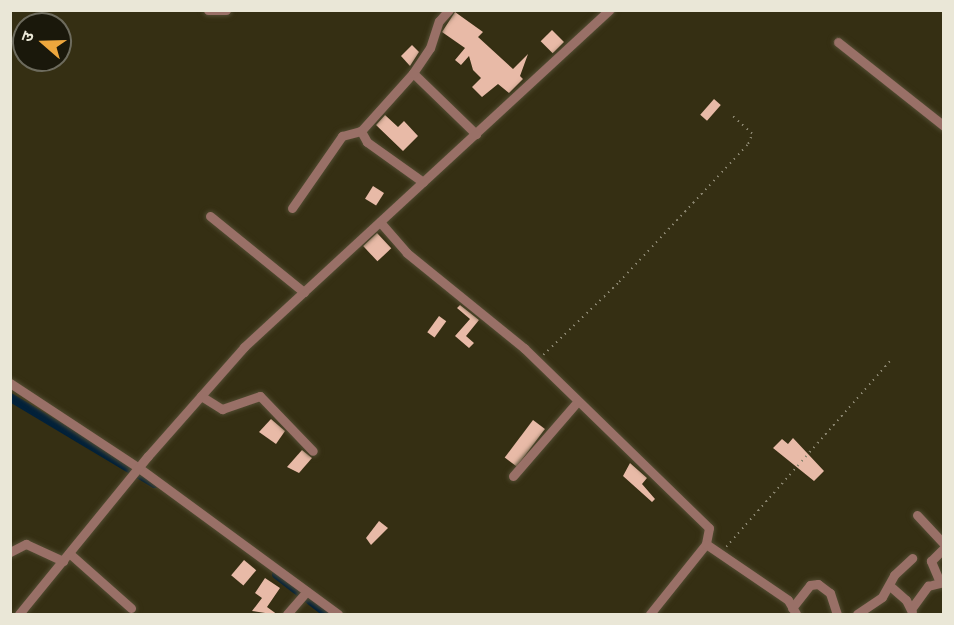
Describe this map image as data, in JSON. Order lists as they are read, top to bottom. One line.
{"north":"left"}
